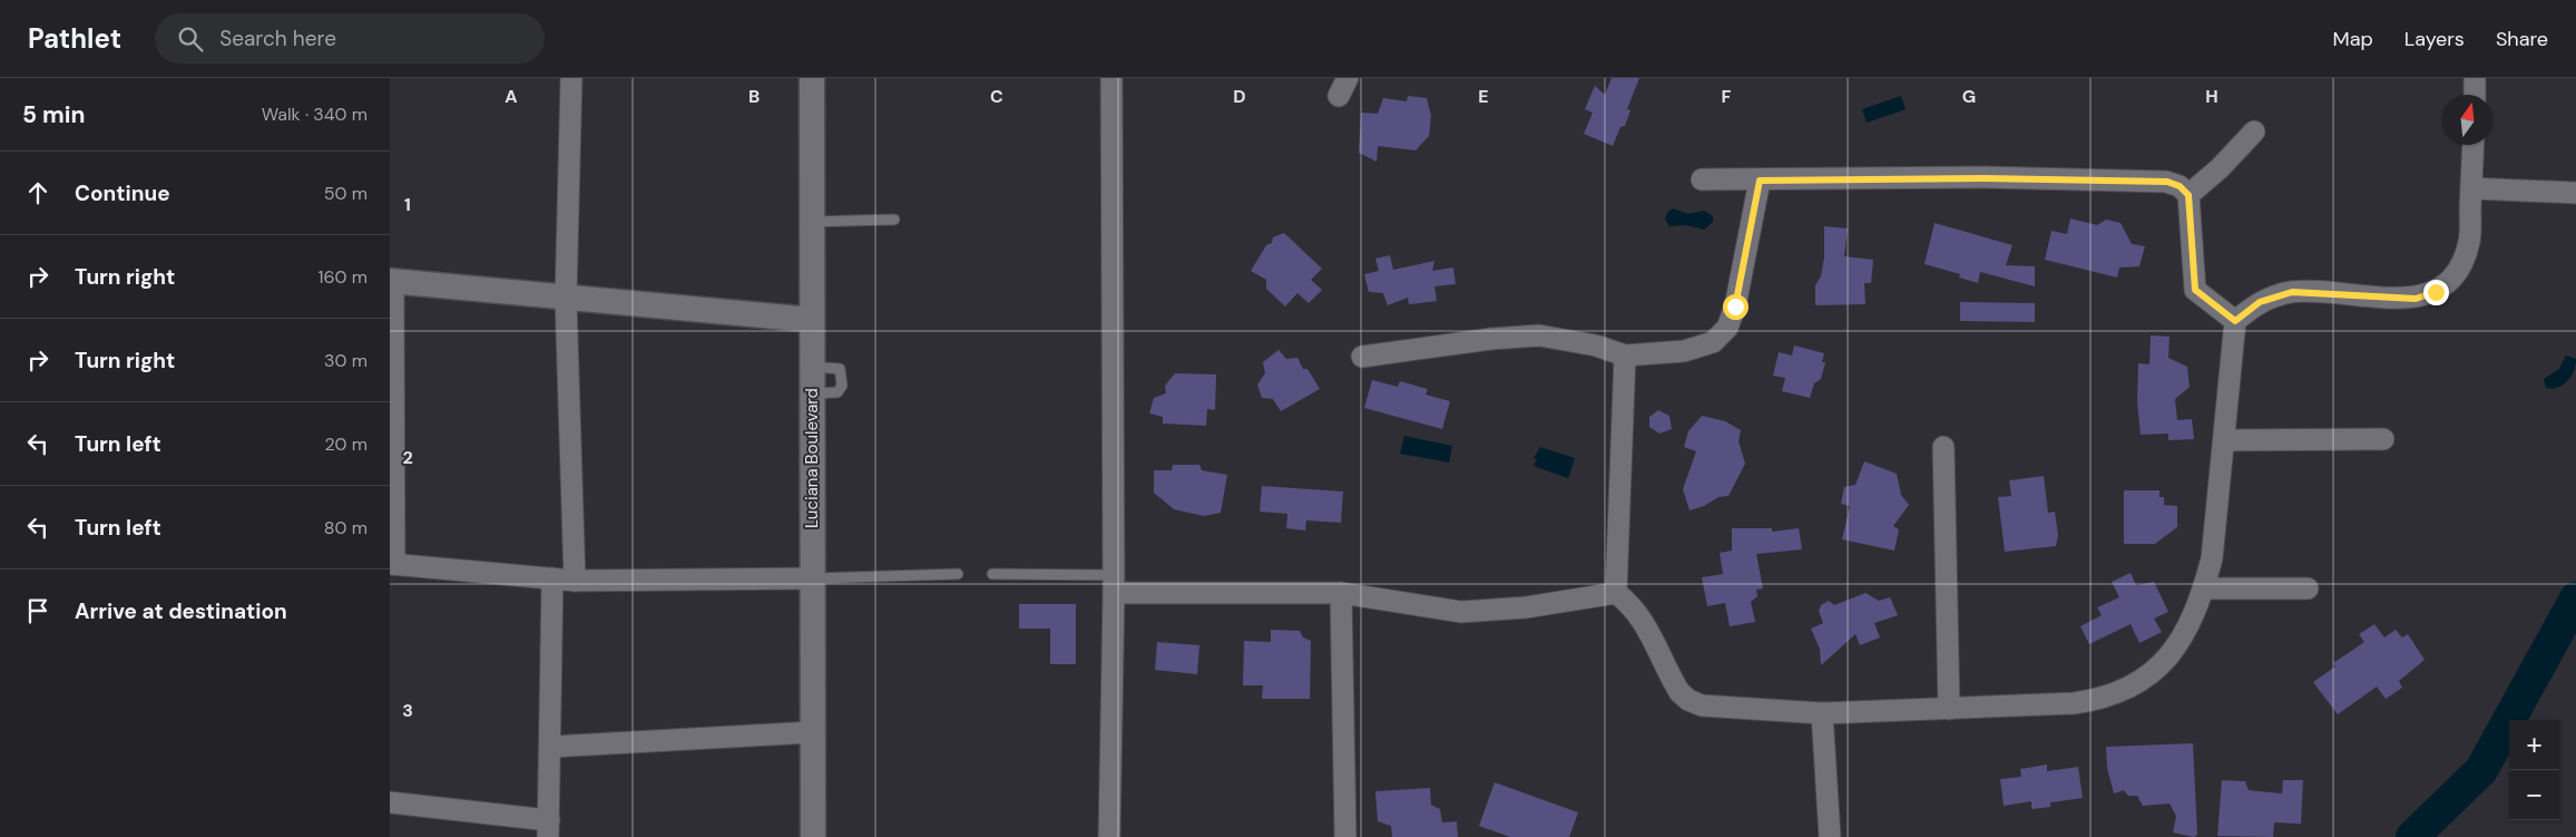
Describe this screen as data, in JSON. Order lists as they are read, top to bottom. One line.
{"streets":{"street":["Luciana Boulevard"]},"north":"top","page":{"header":"Pathlet","search":"Search here","nav":["Map","Layers","Share"],"heading":["5 min","Walk · 340 m"],"list":[["Continue","50 m"],["Turn right","160 m"],["Turn right","30 m"],["Turn left","20 m"],["Turn left","80 m"],"Arrive at destination"],"map_buttons":["+","−"]},"grid":{"columns":["A","B","C","D","E","F","G","H"],"rows":["1","2","3"]}}
